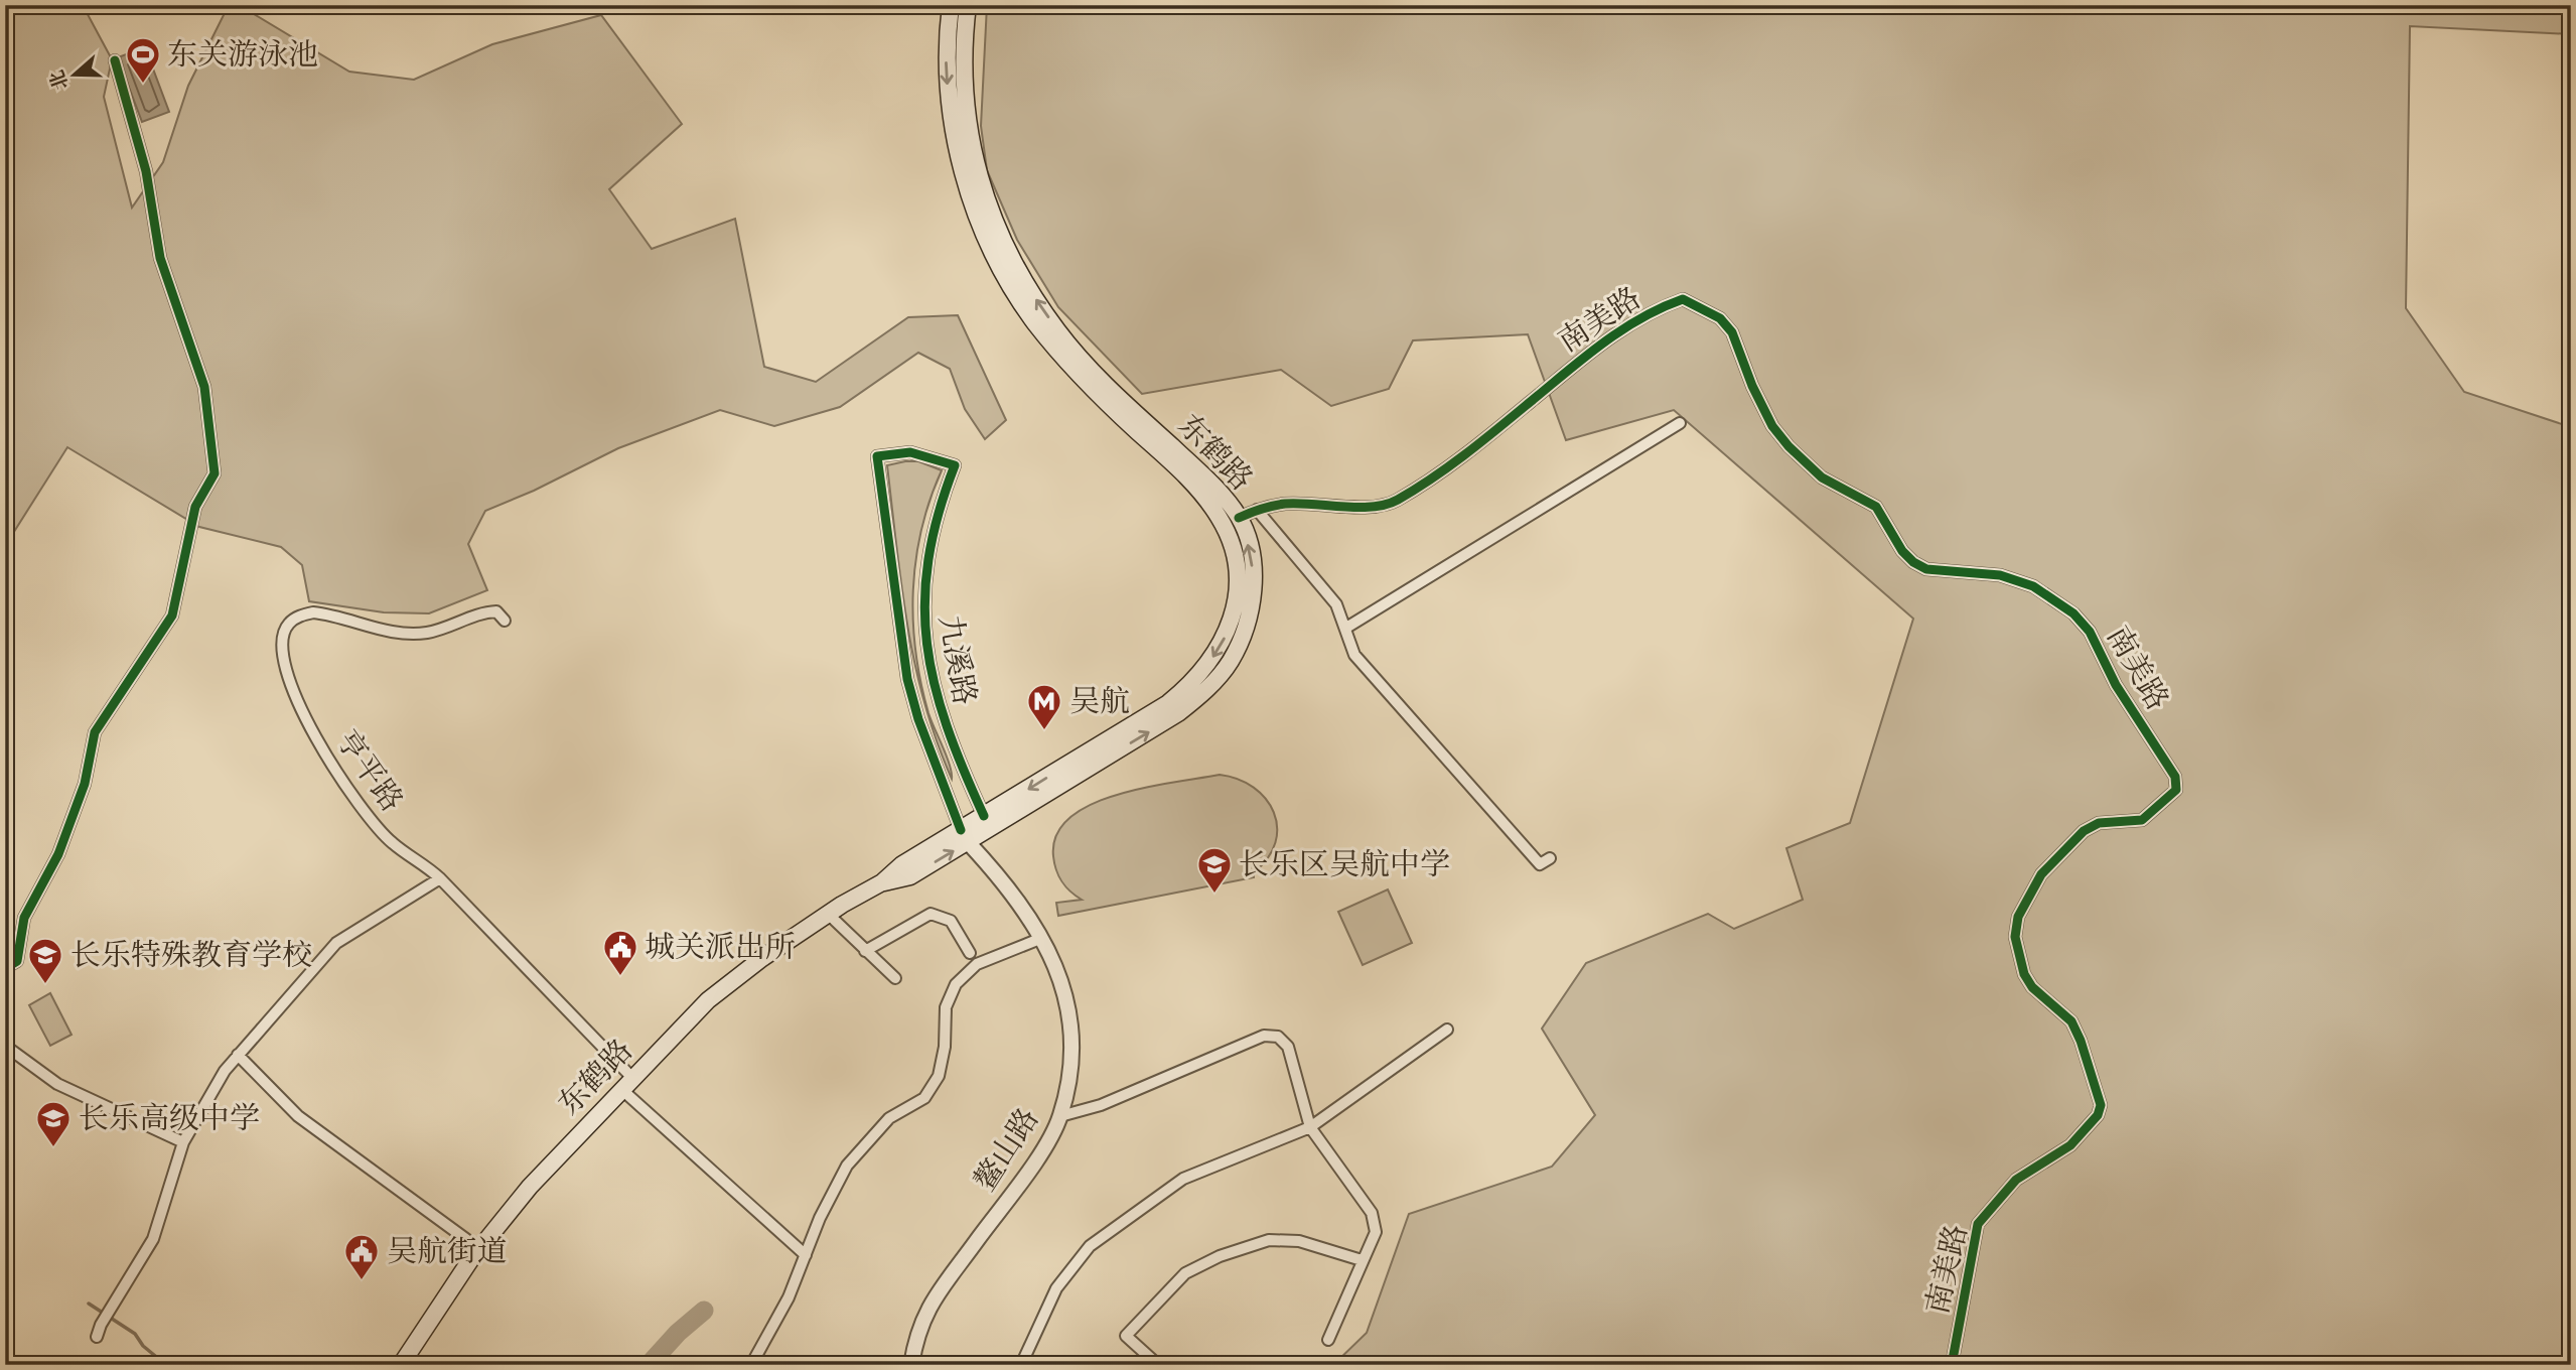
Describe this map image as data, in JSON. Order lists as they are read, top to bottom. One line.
{"streets":{"main road":["东鹤路"],"street":["南美路","九溪路","亨平路","鳌山路"]},"crossings":[["南美路","东鹤路"],["东鹤路","九溪路"],["东鹤路","亨平路"],["东鹤路","鳌山路"],["九溪路","鳌山路"]],"places":{"sports":["东关游泳池"],"metro station":["吴航"],"school or university":["长乐区吴航中学","长乐特殊教育学校","长乐高级中学"],"public building":["城关派出所","吴航街道"]},"north":"left"}
